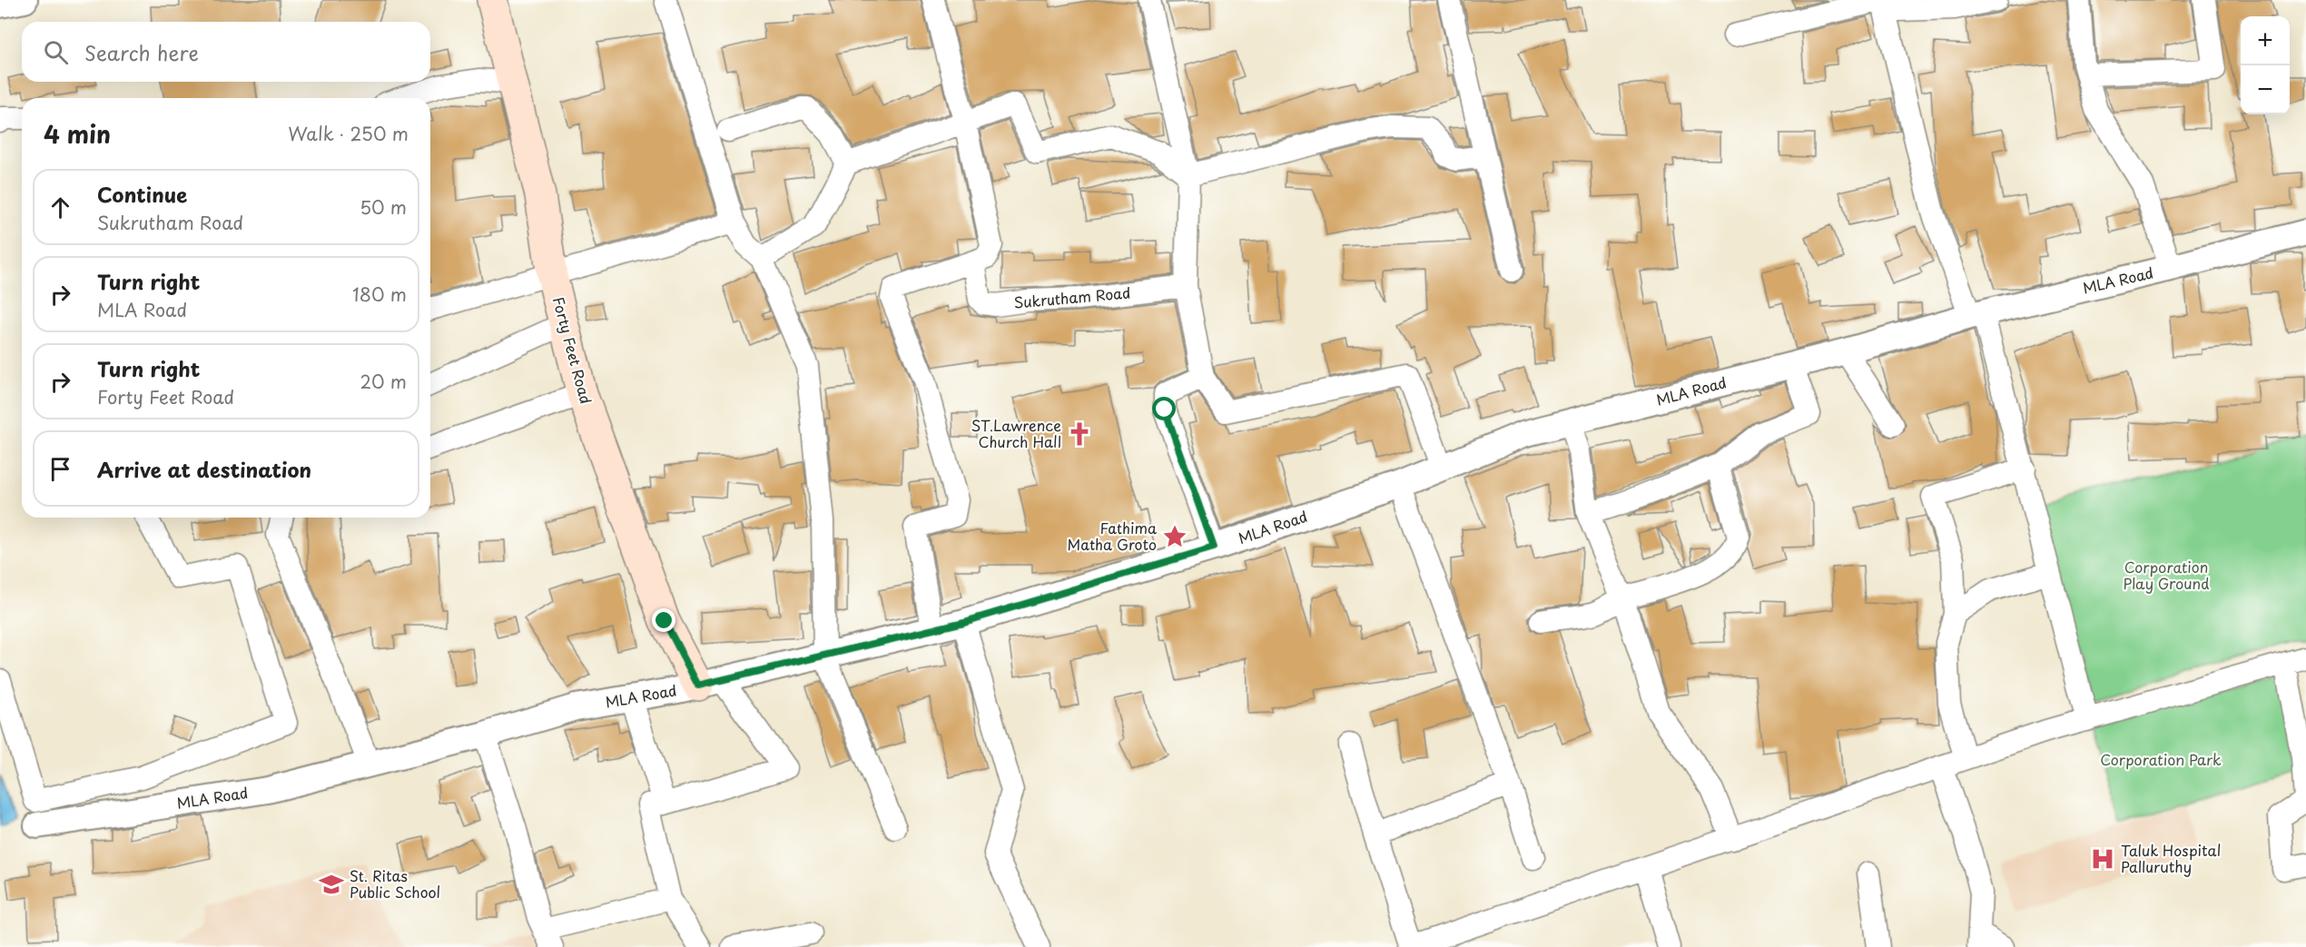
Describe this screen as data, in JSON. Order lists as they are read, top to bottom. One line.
{"streets":{"main road":["Forty Feet Road"],"street":["MLA Road","Sukrutham Road"]},"crossings":[["MLA Road","Forty Feet Road"]],"parks":["Corporation Play Ground","Corporation Park"],"places":{"church":["ST.Lawrence Church Hall"],"place":["Fathima Matha Groto"],"hospital":["Taluk Hospital Palluruthy"],"school or university":["St. Ritas Public School"]},"page":{"map_buttons":["+","−"],"search":"Search here","heading":["4 min","Walk · 250 m"],"list":[["Continue","Sukrutham Road","50 m"],["Turn right","MLA Road","180 m"],["Turn right","Forty Feet Road","20 m"],"Arrive at destination"]}}
